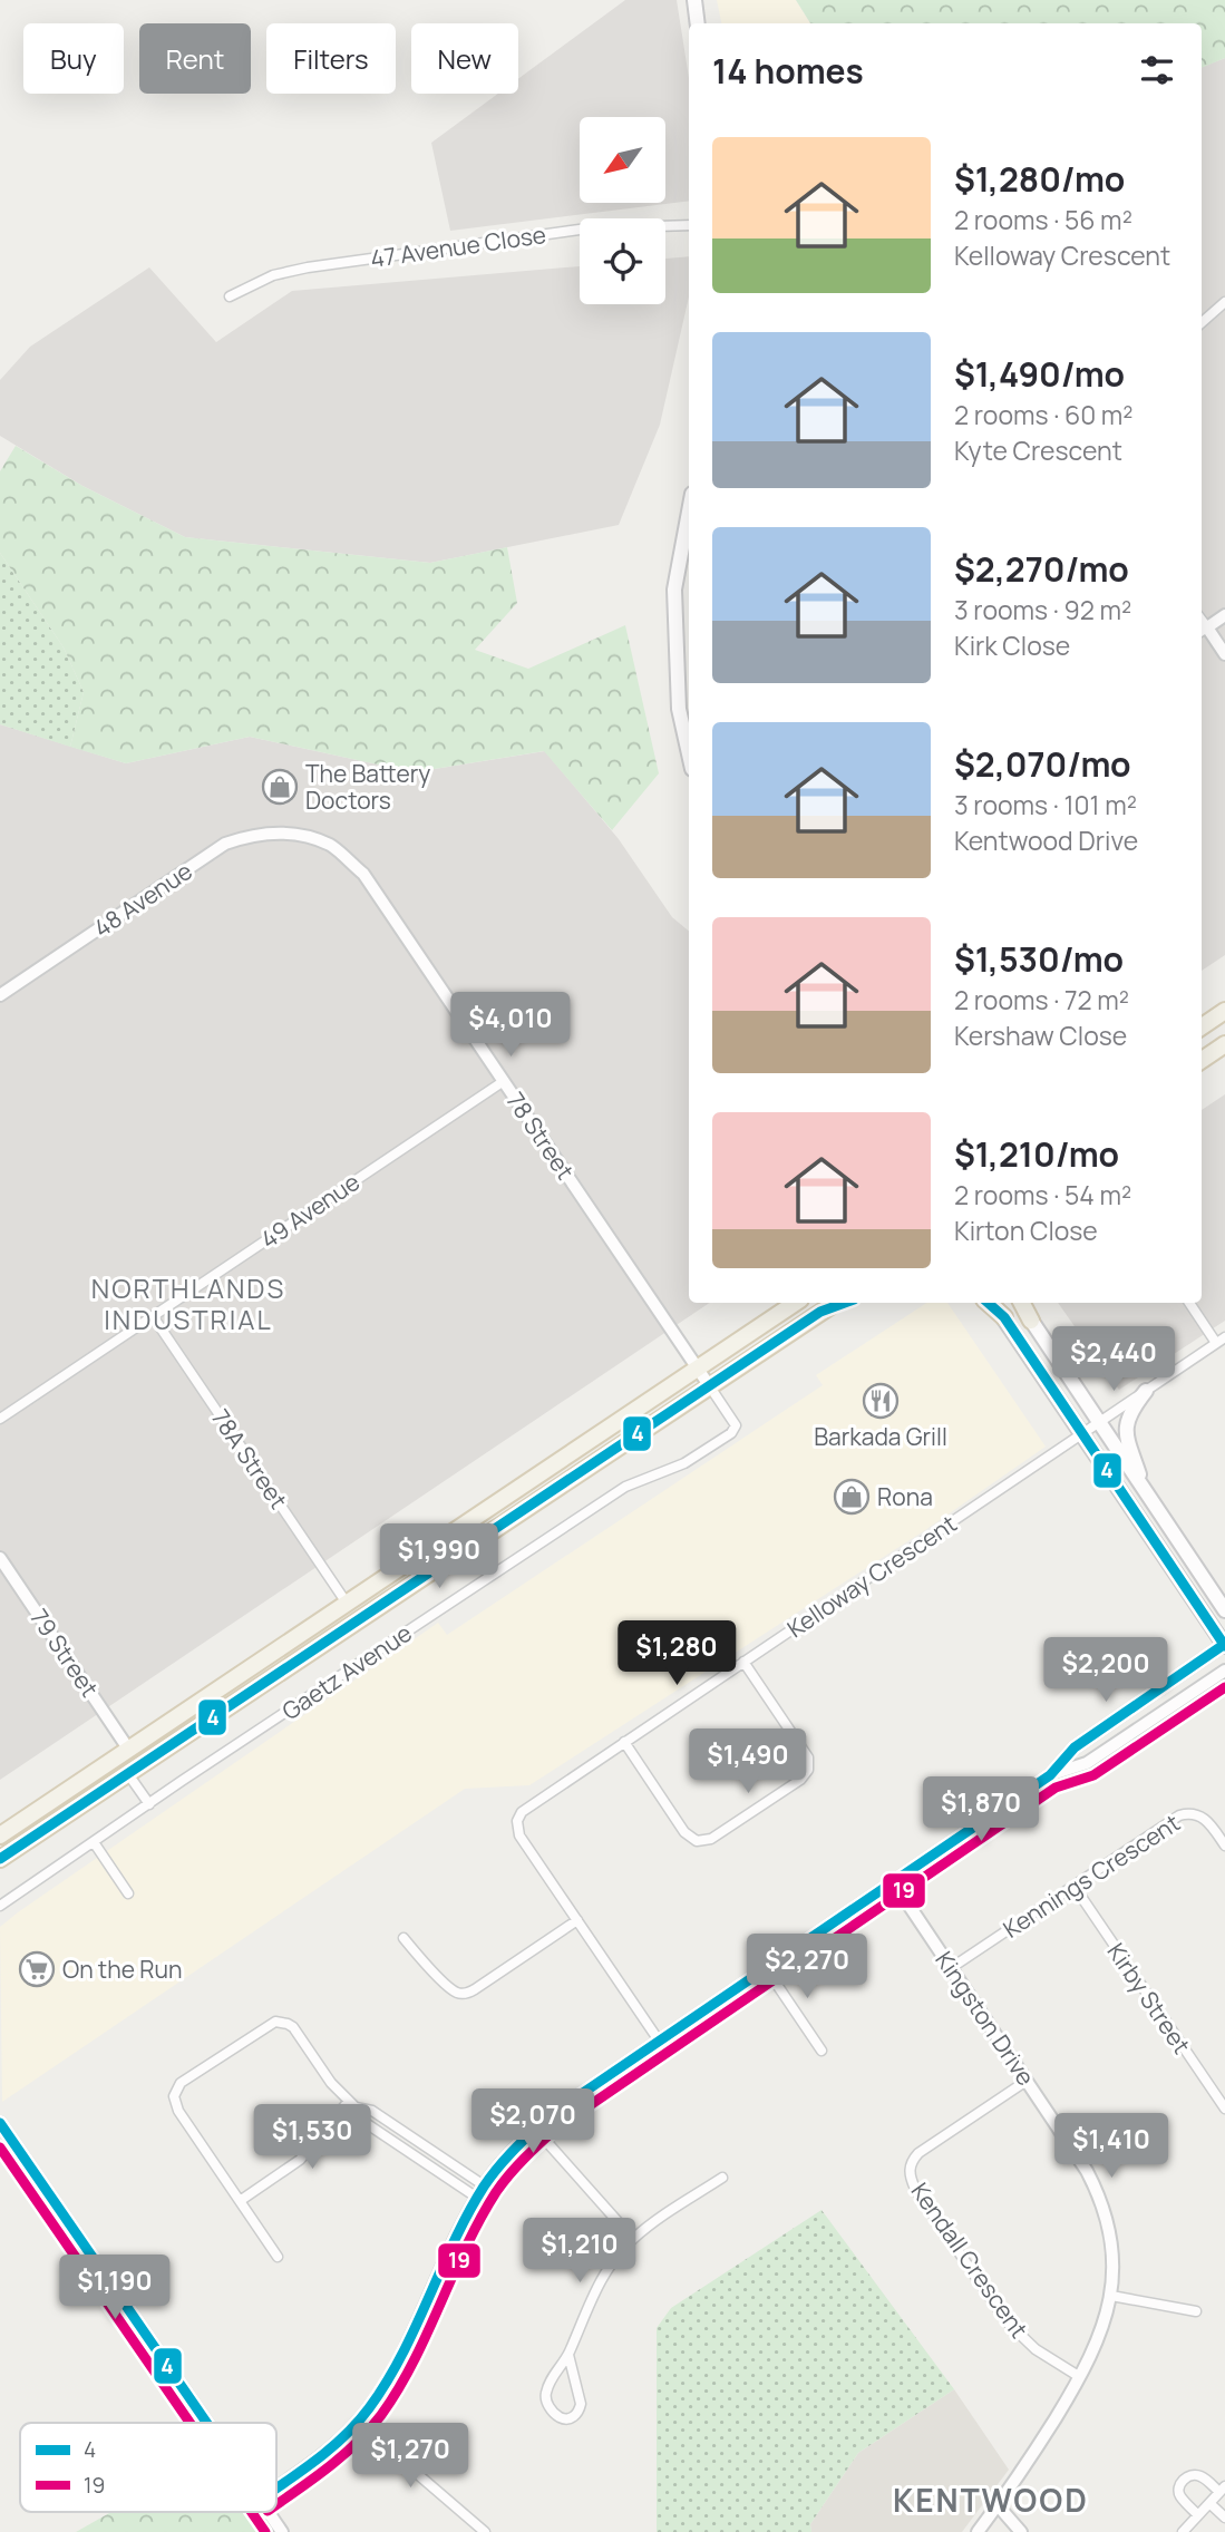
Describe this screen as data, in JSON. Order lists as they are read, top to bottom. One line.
{"streets":{"main road":["Gaetz Avenue"],"street":["47 Avenue Close","48 Avenue","78 Street","49 Avenue","78A Street","Kelloway Crescent","79 Street","Kennings Crescent","Kirby Street","Kingston Drive","Kendall Crescent"]},"crossings":[["48 Avenue","78 Street"],["78 Street","49 Avenue"],["78 Street","Gaetz Avenue"],["49 Avenue","78A Street"],["Kennings Crescent","Kirby Street"],["Kennings Crescent","Kingston Drive"],["Kingston Drive","Kendall Crescent"]],"districts":["NORTHLANDS INDUSTRIAL","KENTWOOD"],"places":{"shop":["The Battery Doctors","Rona"],"restaurant":["Barkada Grill"],"supermarket":["On the Run"]},"lines":["transit line 4","transit line 19"],"legend":["4","19"],"north":"bottom left","page":{"chip":["Buy","Rent","Filters","New"],"heading":"14 homes","list":[{"name":"$1,280/mo","note":"2 rooms · 56 m² · Kelloway Crescent"},{"name":"$1,490/mo","note":"2 rooms · 60 m² · Kyte Crescent"},{"name":"$2,270/mo","note":"3 rooms · 92 m² · Kirk Close"},{"name":"$2,070/mo","note":"3 rooms · 101 m² · Kentwood Drive"},{"name":"$1,530/mo","note":"2 rooms · 72 m² · Kershaw Close"},{"name":"$1,210/mo","note":"2 rooms · 54 m² · Kirton Close"}],"price":["$4,010","$2,440","$1,990","$1,280","$2,200","$1,490","$1,870","$2,270","$2,070","$1,530","$1,410","$1,210","$1,190","$1,270"]}}
